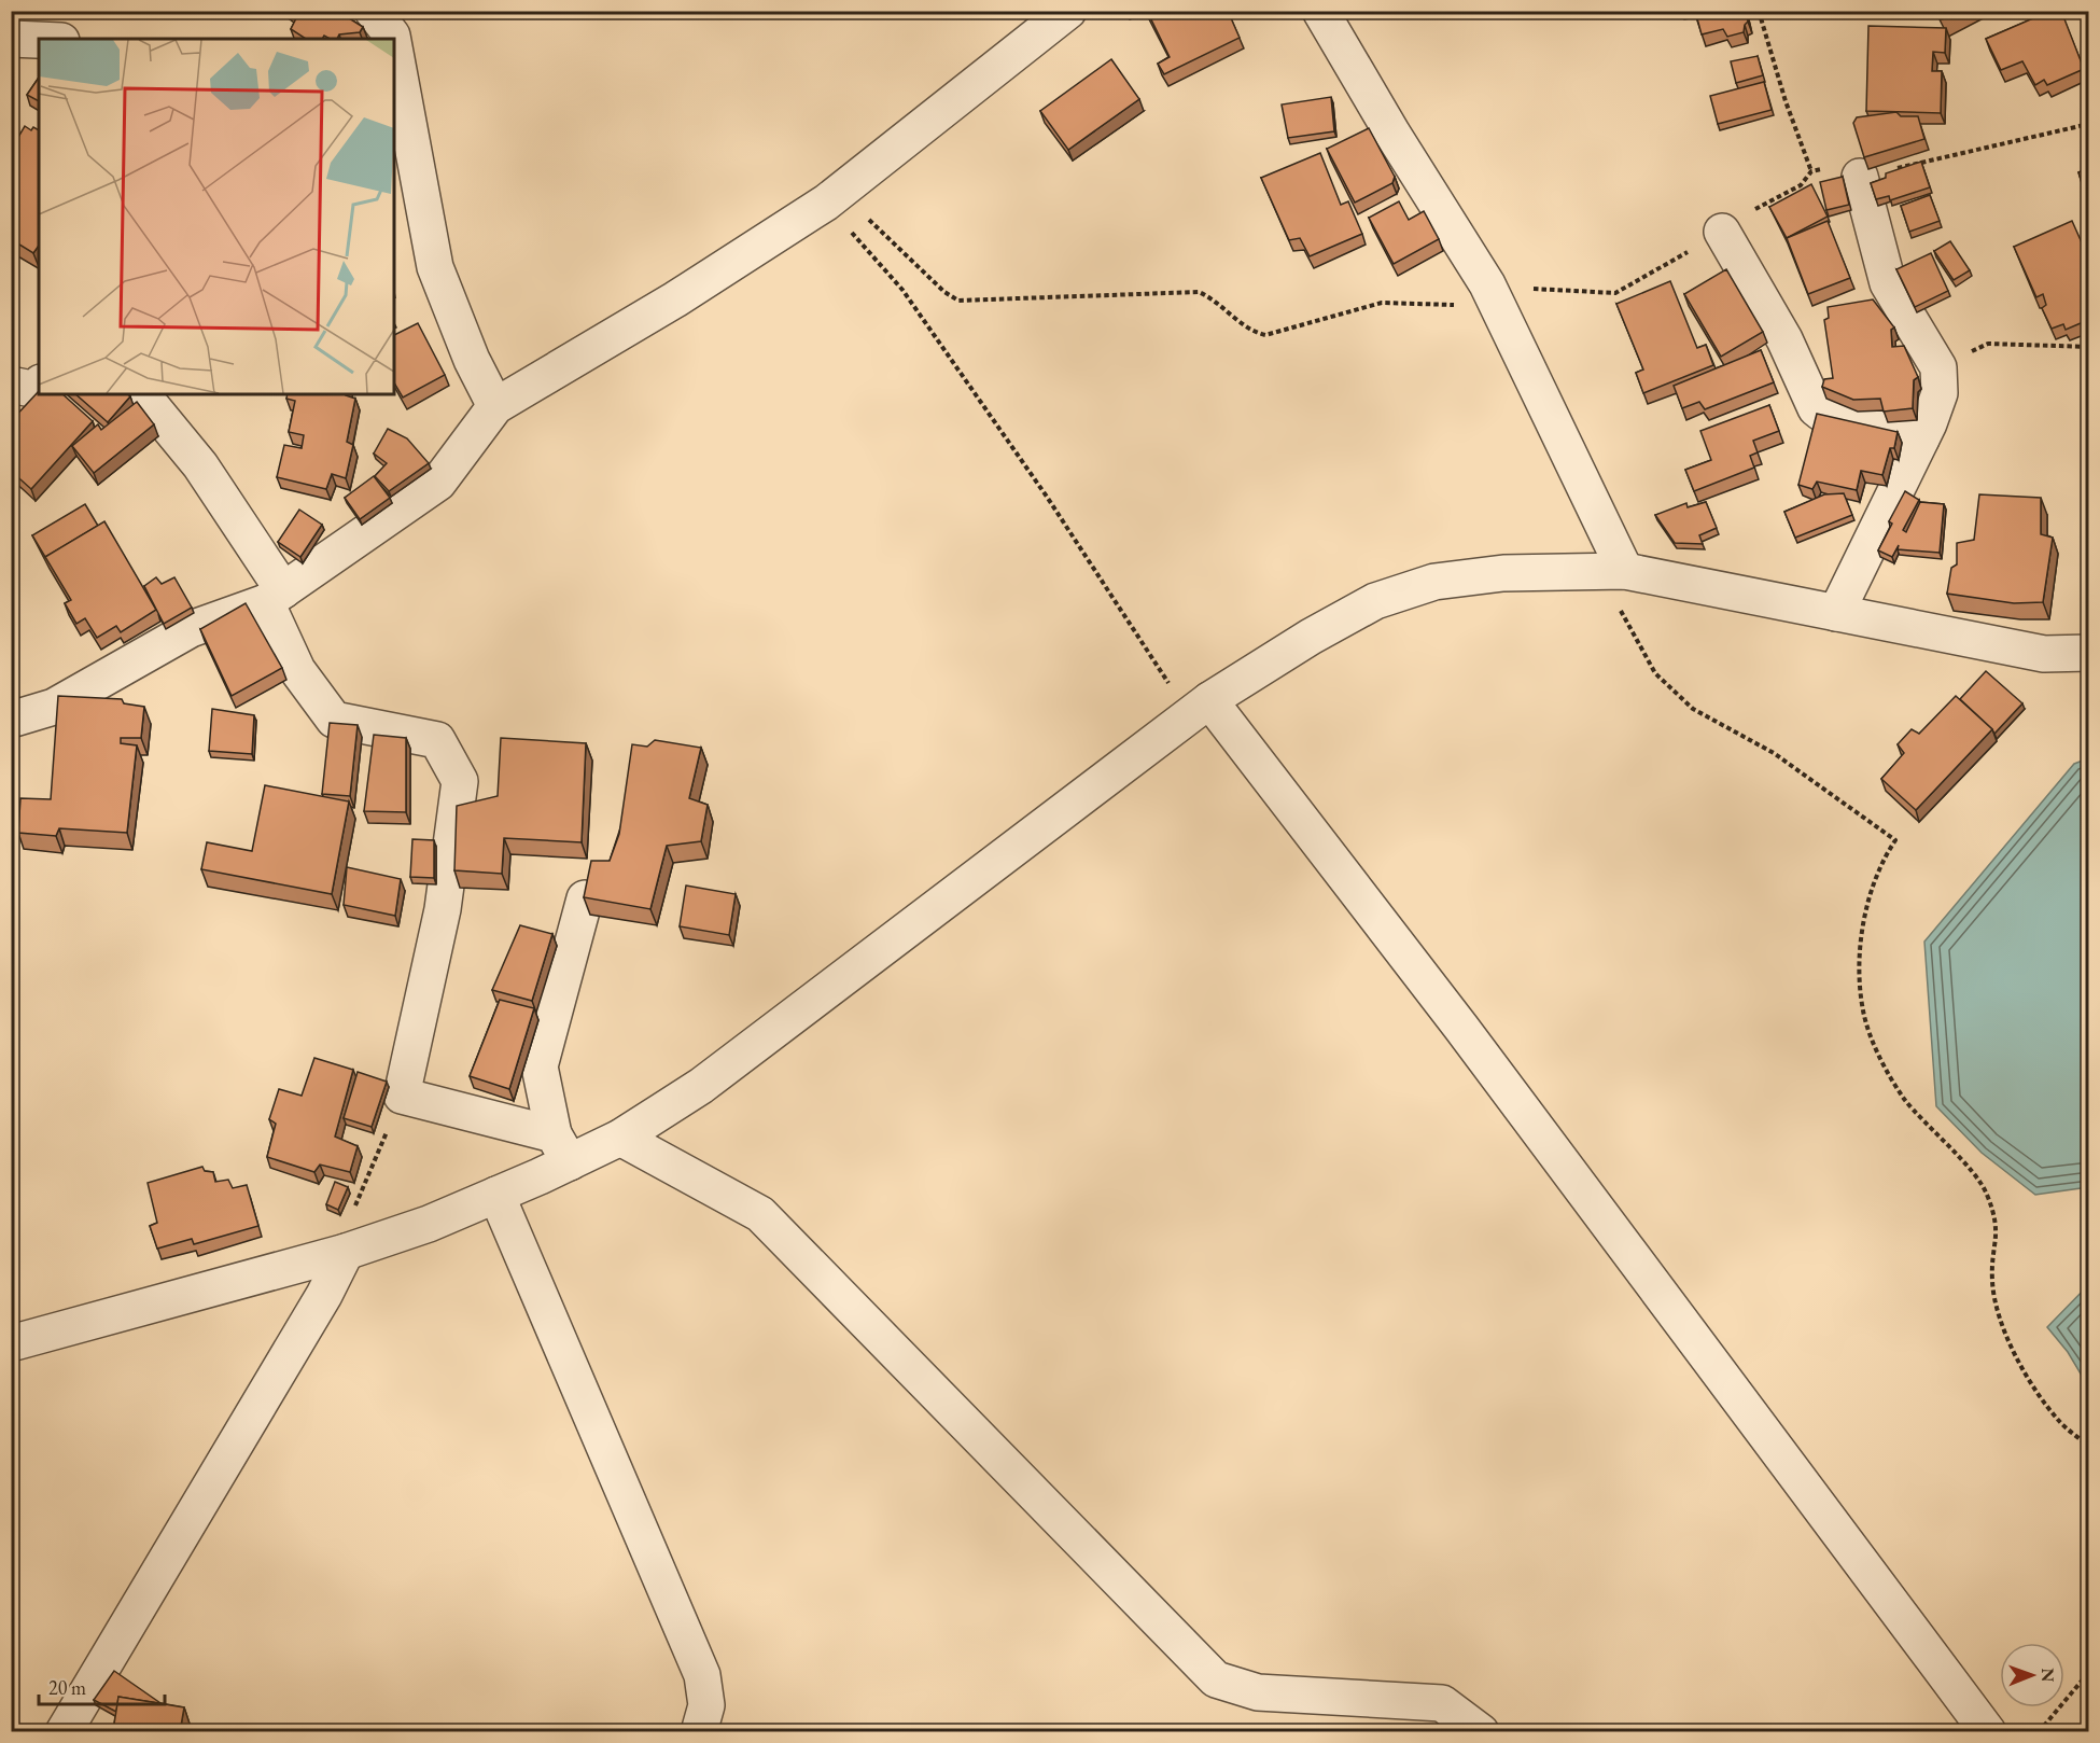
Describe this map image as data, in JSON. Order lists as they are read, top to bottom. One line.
{"scale_bar":"20 m","north":"right"}
